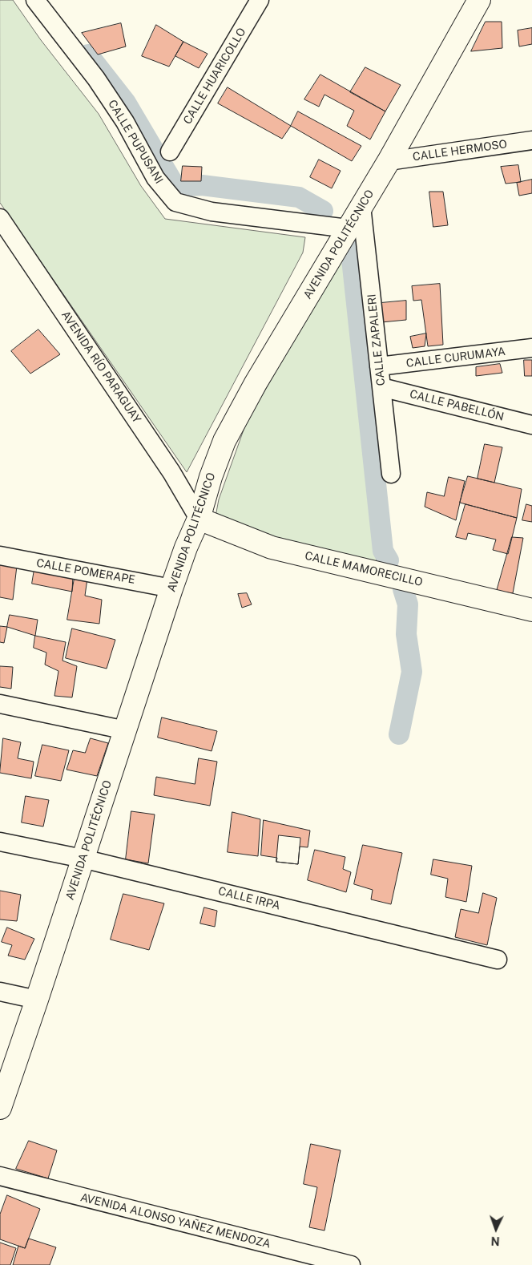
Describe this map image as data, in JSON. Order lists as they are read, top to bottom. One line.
{"streets":{"main road":["AVENIDA POLITÉCNICO","CALLE MAMORECILLO"],"street":["CALLE HUARICOLLO","CALLE PUPUSANI","CALLE HERMOSO","CALLE ZAPALERI","CALLE CURUMAYA","AVENIDA RÍO PARAGUAY","CALLE PABELLÓN","CALLE POMERAPE","CALLE IRPA","AVENIDA ALONSO YAÑEZ MENDOZA"]},"crossings":[["CALLE PUPUSANI","AVENIDA POLITÉCNICO"],["CALLE HERMOSO","AVENIDA POLITÉCNICO"],["AVENIDA POLITÉCNICO","CALLE ZAPALERI"],["AVENIDA POLITÉCNICO","AVENIDA RÍO PARAGUAY"],["AVENIDA POLITÉCNICO","CALLE MAMORECILLO"],["AVENIDA POLITÉCNICO","CALLE POMERAPE"],["AVENIDA POLITÉCNICO","CALLE IRPA"],["CALLE ZAPALERI","CALLE CURUMAYA"],["CALLE ZAPALERI","CALLE PABELLÓN"],["AVENIDA RÍO PARAGUAY","CALLE MAMORECILLO"]],"north":"bottom"}
